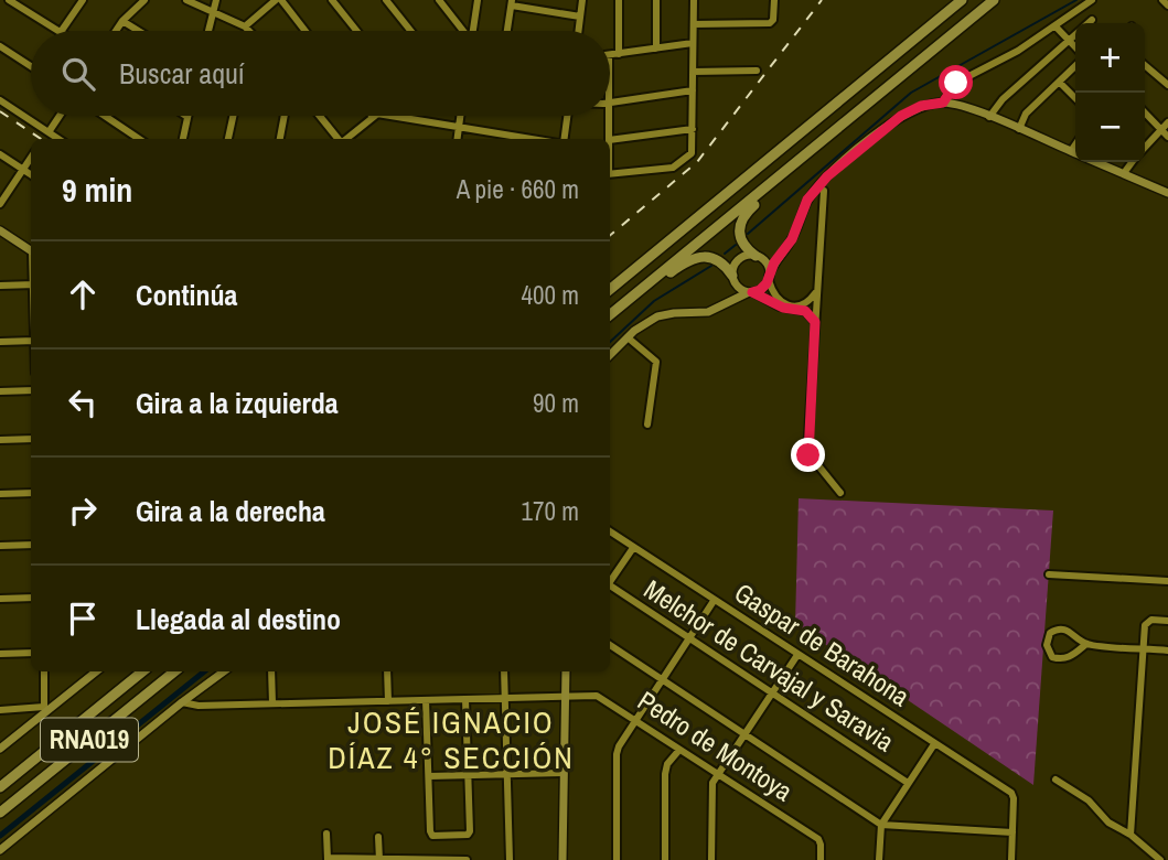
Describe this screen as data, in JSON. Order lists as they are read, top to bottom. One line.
{"streets":{"highway":["RNA019"],"street":["Gaspar de Barahona","Melchor de Carvajal y Saravia","Pedro de Montoya"]},"districts":["JOSÉ IGNACIO DÍAZ 4° SECCIÓN"],"page":{"map_buttons":["+","−"],"search":"Buscar aquí","heading":["9 min","A pie · 660 m"],"list":[["Continúa","400 m"],["Gira a la izquierda","90 m"],["Gira a la derecha","170 m"],"Llegada al destino"]}}
